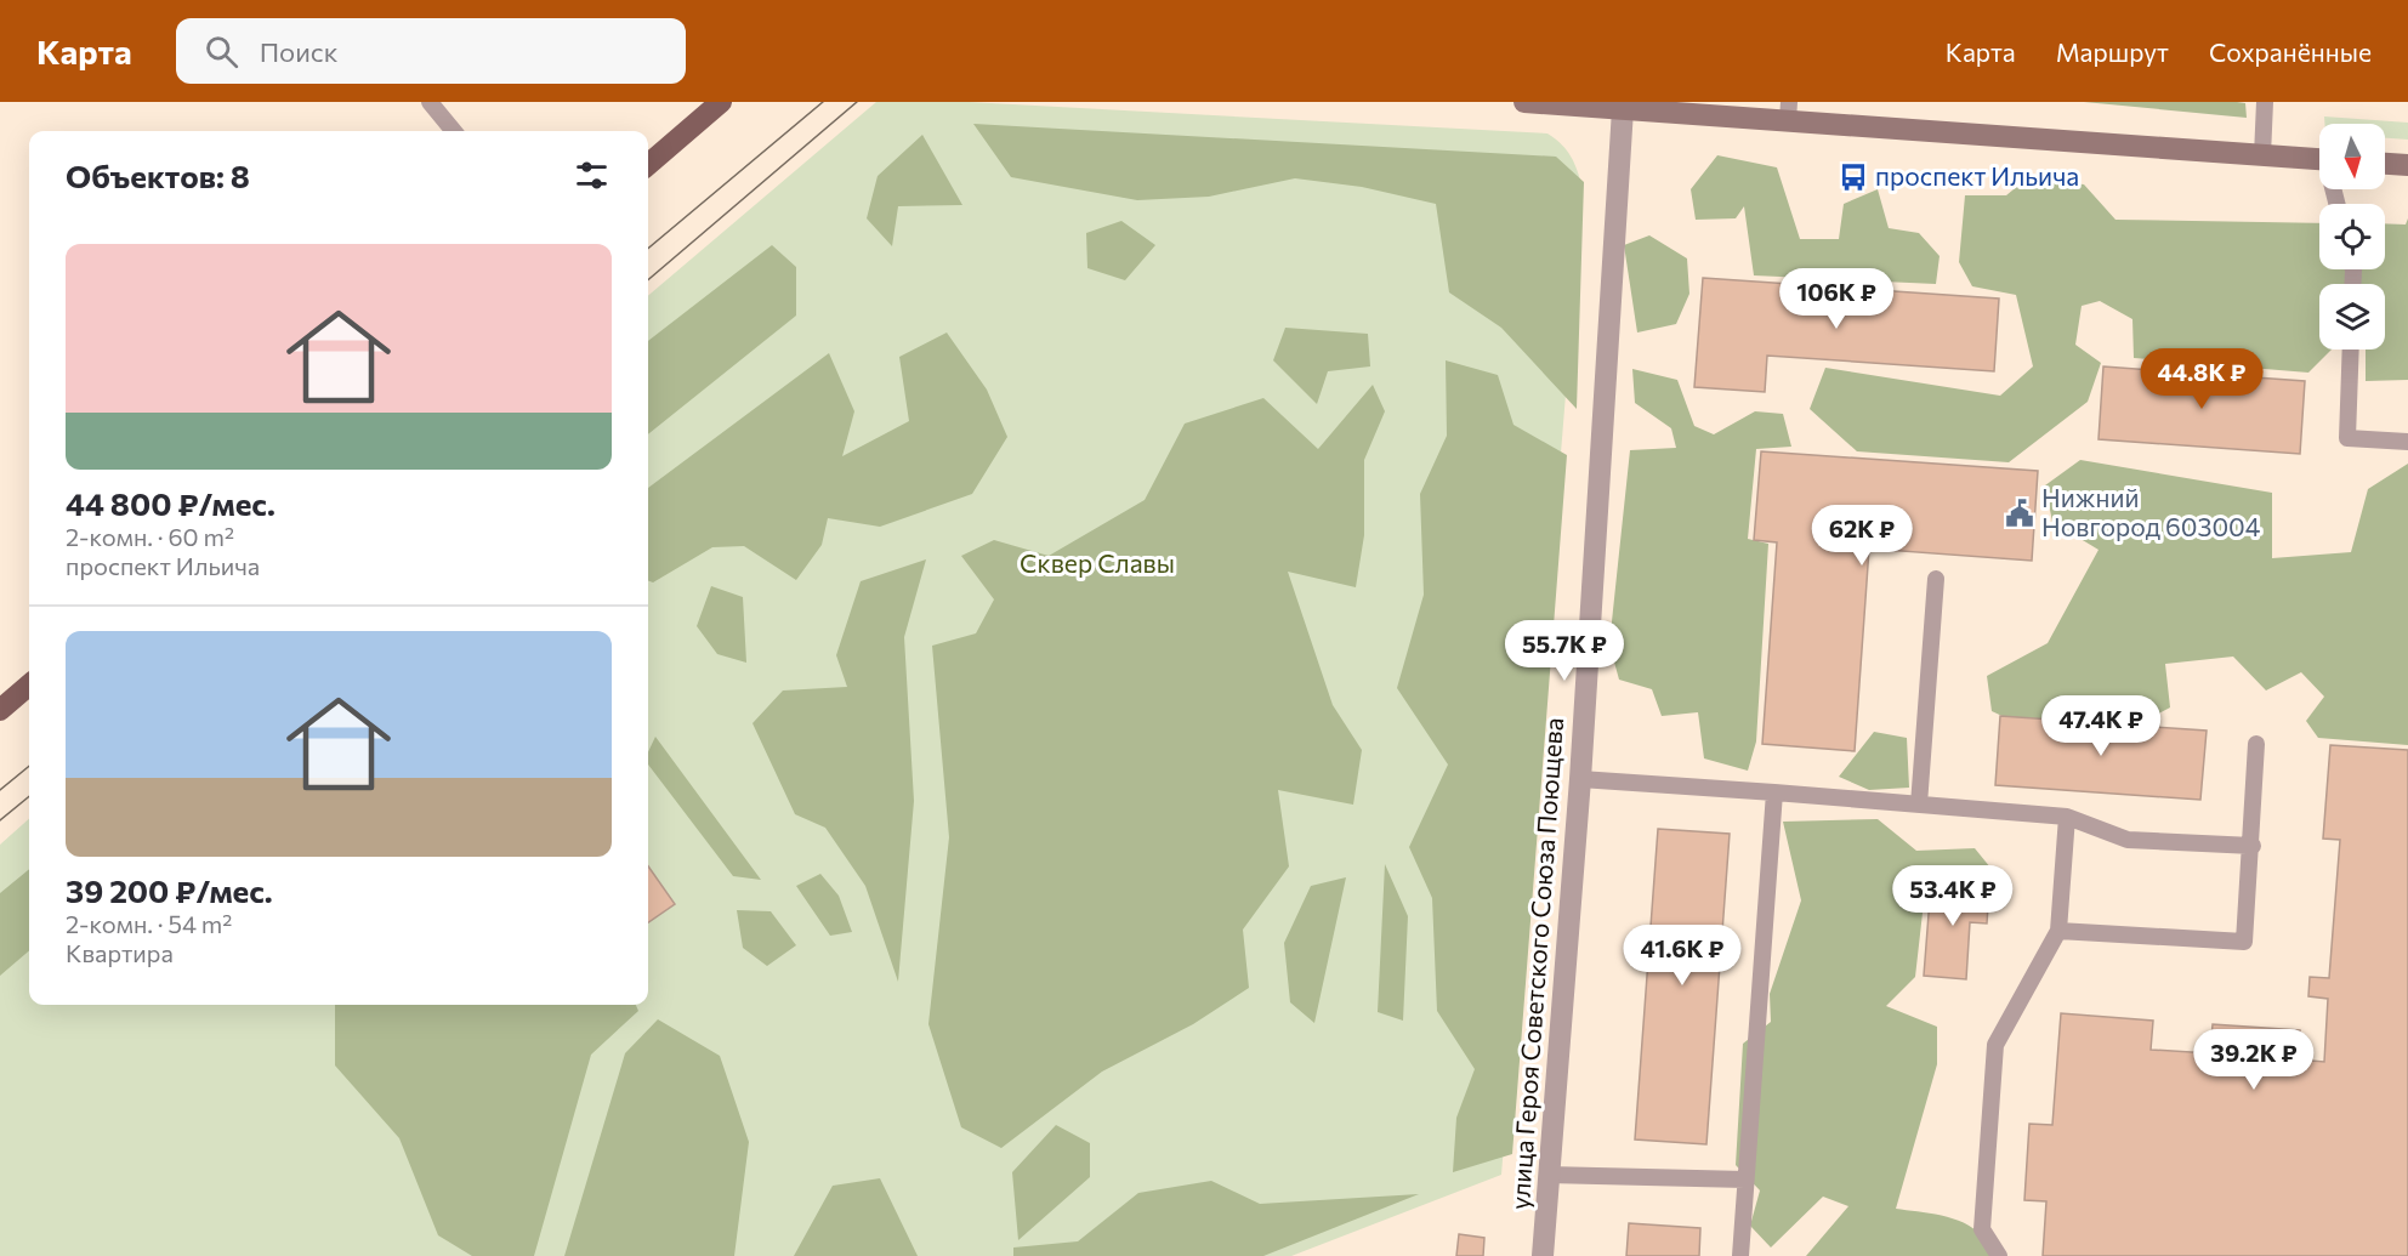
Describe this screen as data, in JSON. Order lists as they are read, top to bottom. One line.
{"streets":{"street":["улица Героя Советского Союза Поющева"]},"parks":["Сквер Славы"],"places":{"bus stop":["проспект Ильича"],"public building":["Нижний Новгород 603004"]},"north":"bottom","page":{"header":"Карта","search":"Поиск","nav":["Карта","Маршрут","Сохранённые"],"heading":"Объектов: 8","list":[{"name":"44 800 ₽/мес.","note":"2-комн. · 60 m² · проспект Ильича"},{"name":"39 200 ₽/мес.","note":"2-комн. · 54 m² · Квартира"}],"price":["106K ₽","44.8K ₽","62K ₽","55.7K ₽","47.4K ₽","53.4K ₽","41.6K ₽","39.2K ₽"]}}
